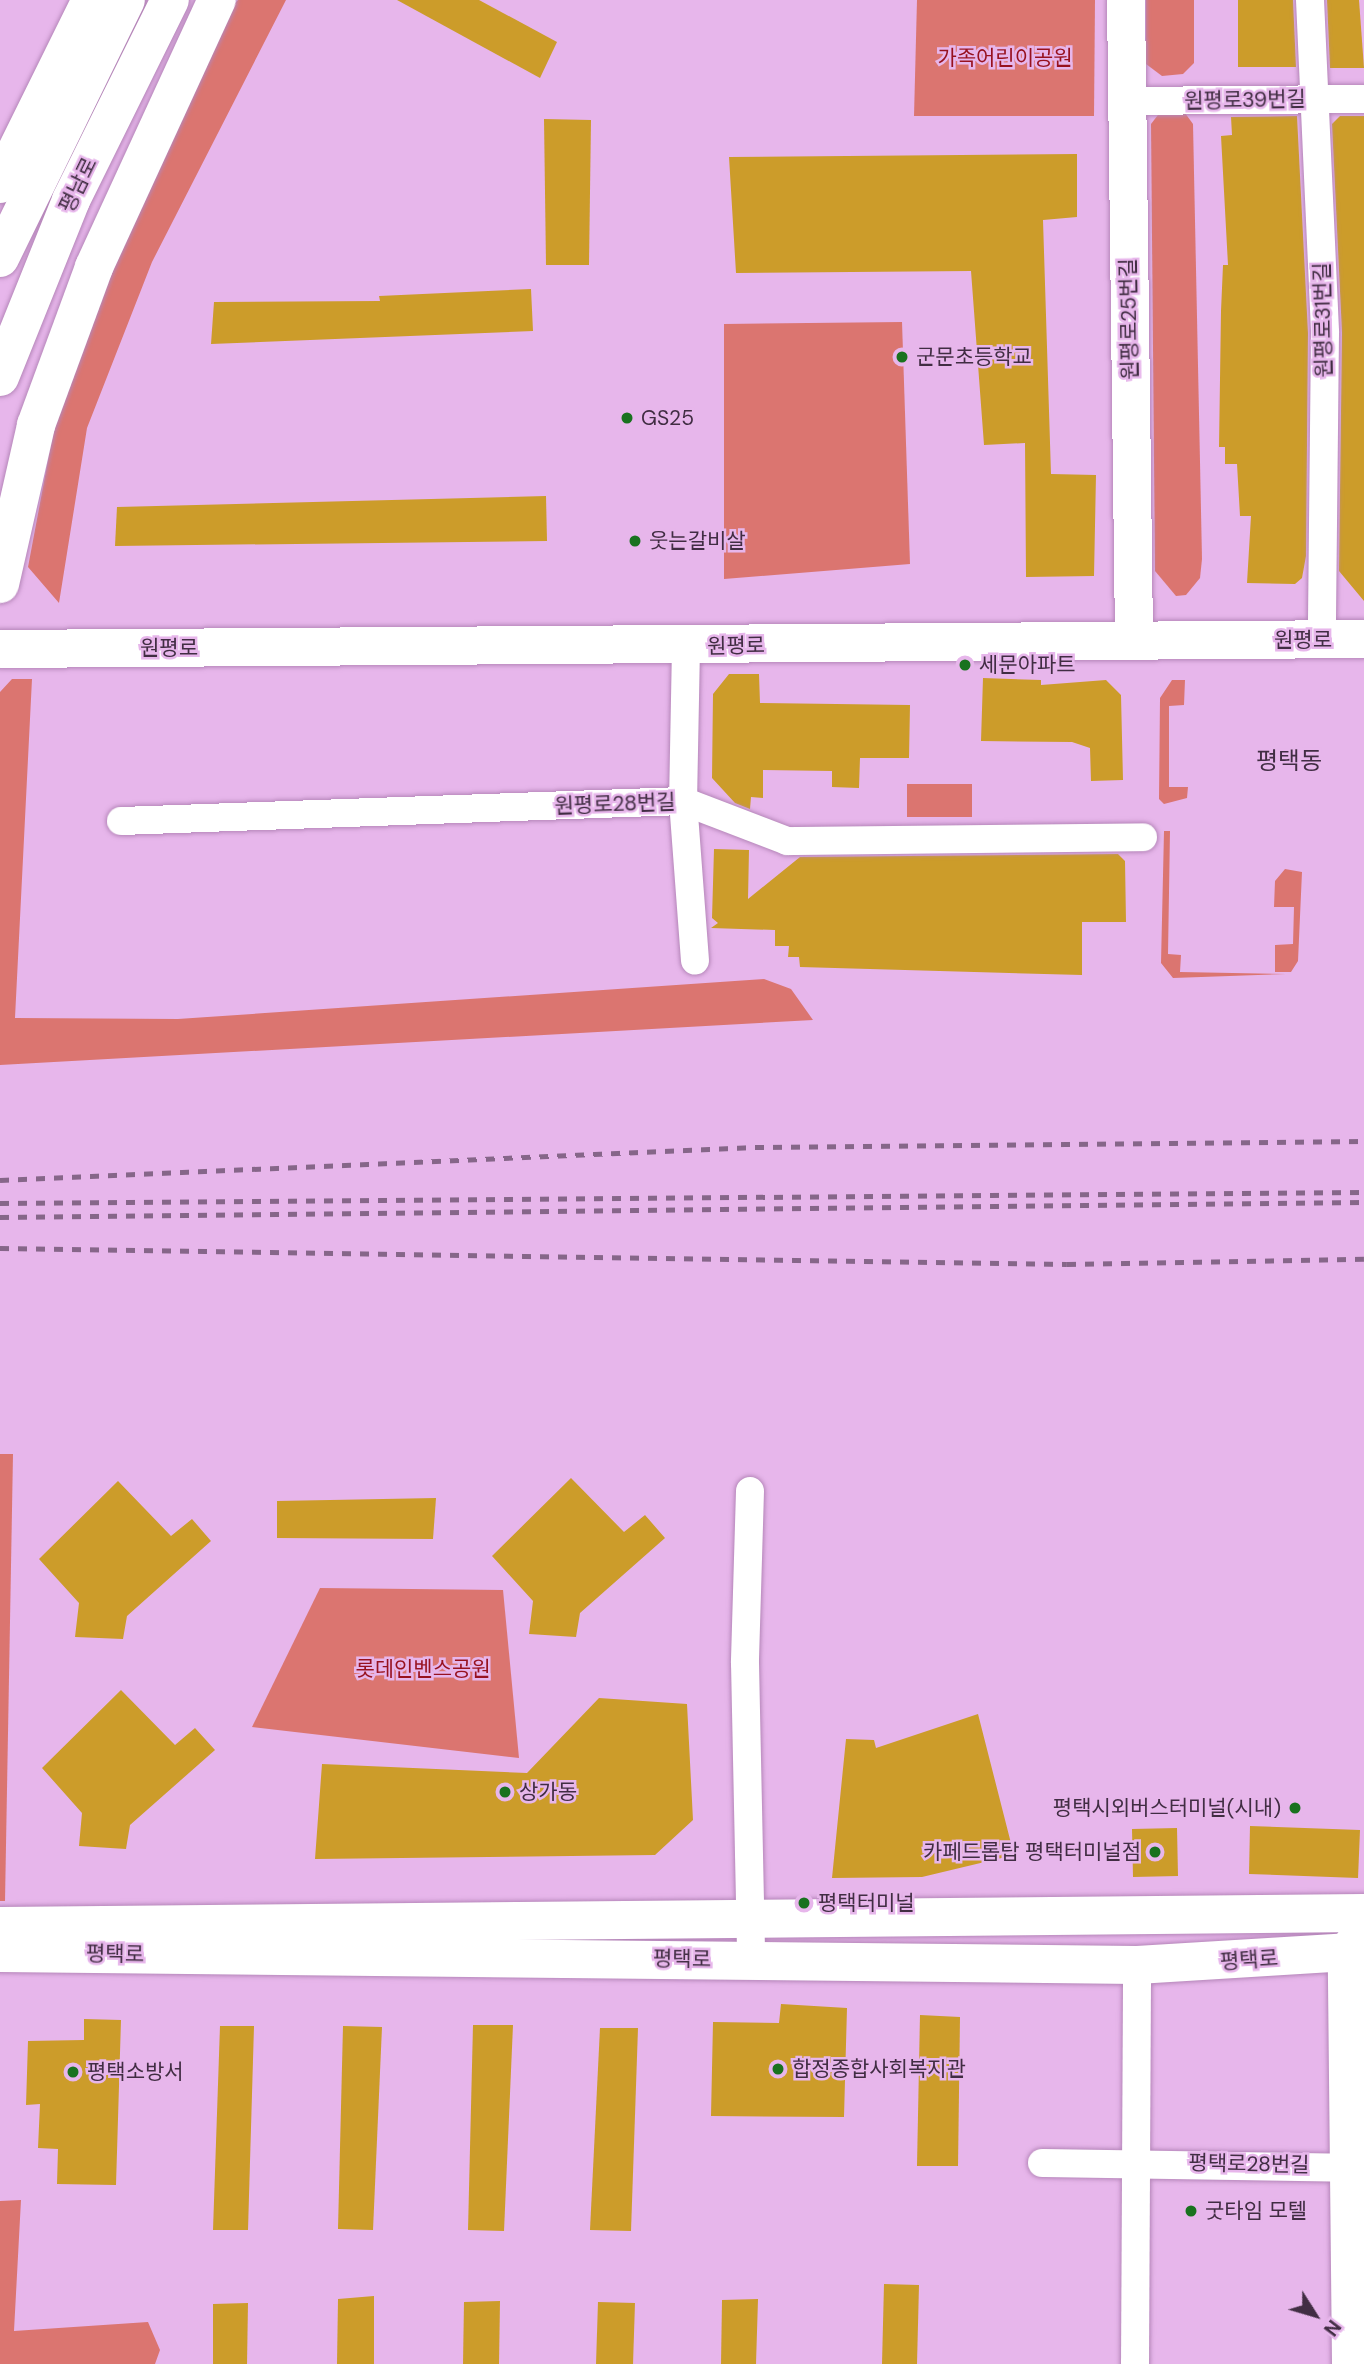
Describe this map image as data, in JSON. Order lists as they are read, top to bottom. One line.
{"streets":{"main road":["평남로","원평로25번길","원평로","평택로"],"street":["원평로39번길","원평로31번길","원평로28번길","평택로28번길"]},"crossings":[["원평로39번길","원평로25번길"],["원평로39번길","원평로31번길"],["원평로25번길","원평로"],["원평로31번길","원평로"]],"districts":["평택동"],"parks":["가족어린이공원","롯데인벤스공원"],"places":["군문초등학교","GS25","웃는갈비살","세문아파트","상가동","평택시외버스터미널(시내)","카페드롭탑 평택터미널점","평택터미널","합정종합사회복지관","평택소방서","굿타임 모텔"],"north":"bottom right"}
